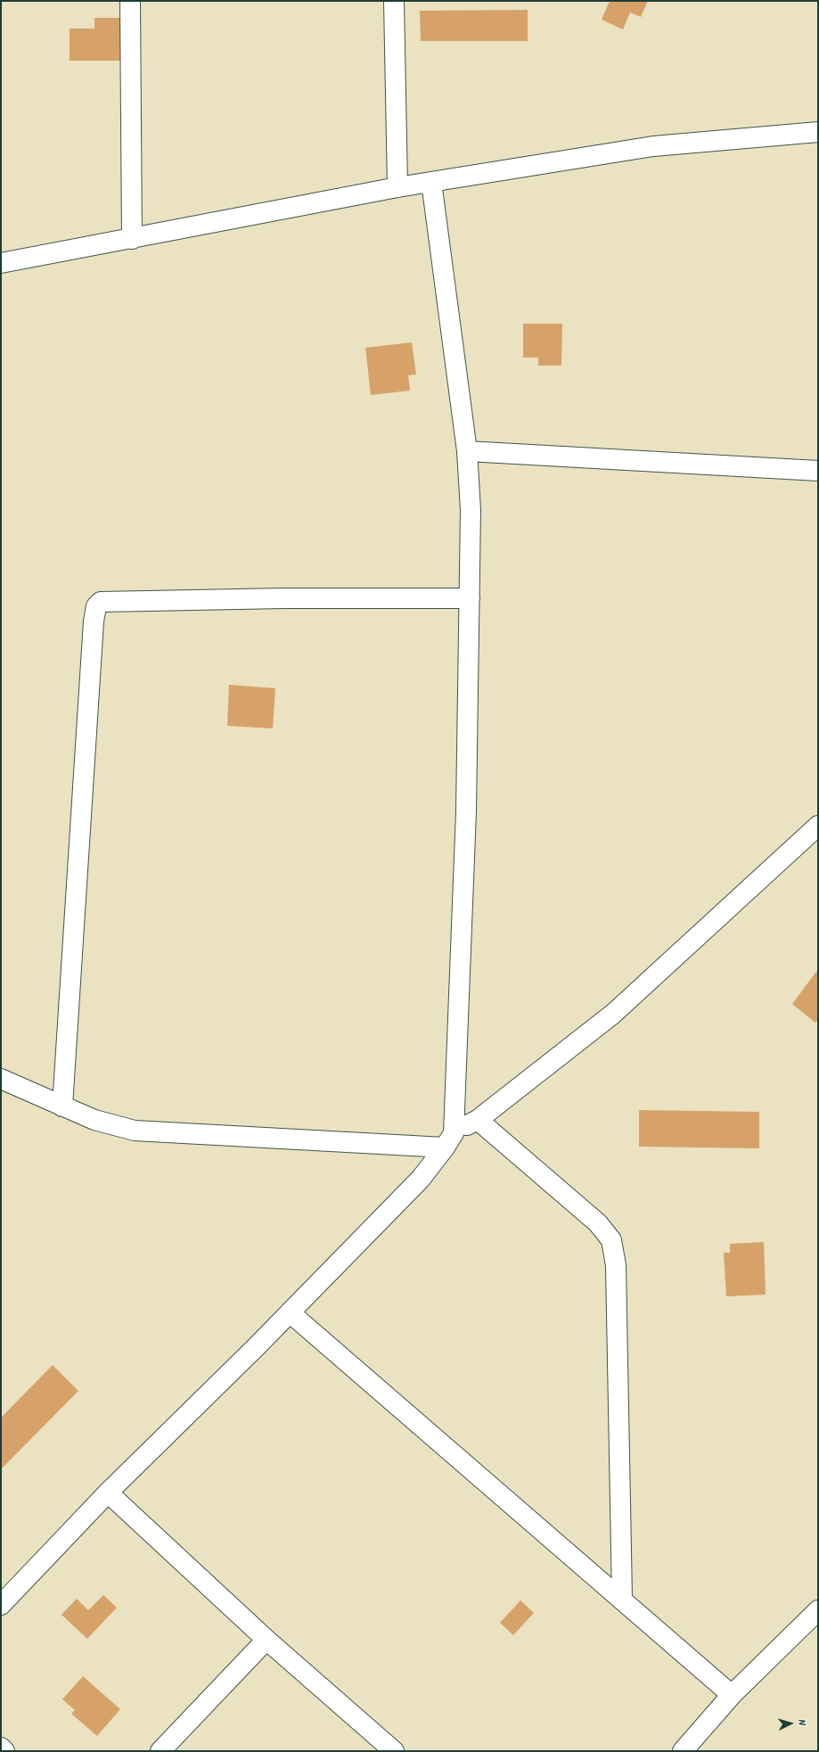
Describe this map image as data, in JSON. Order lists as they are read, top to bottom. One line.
{"north":"right"}
